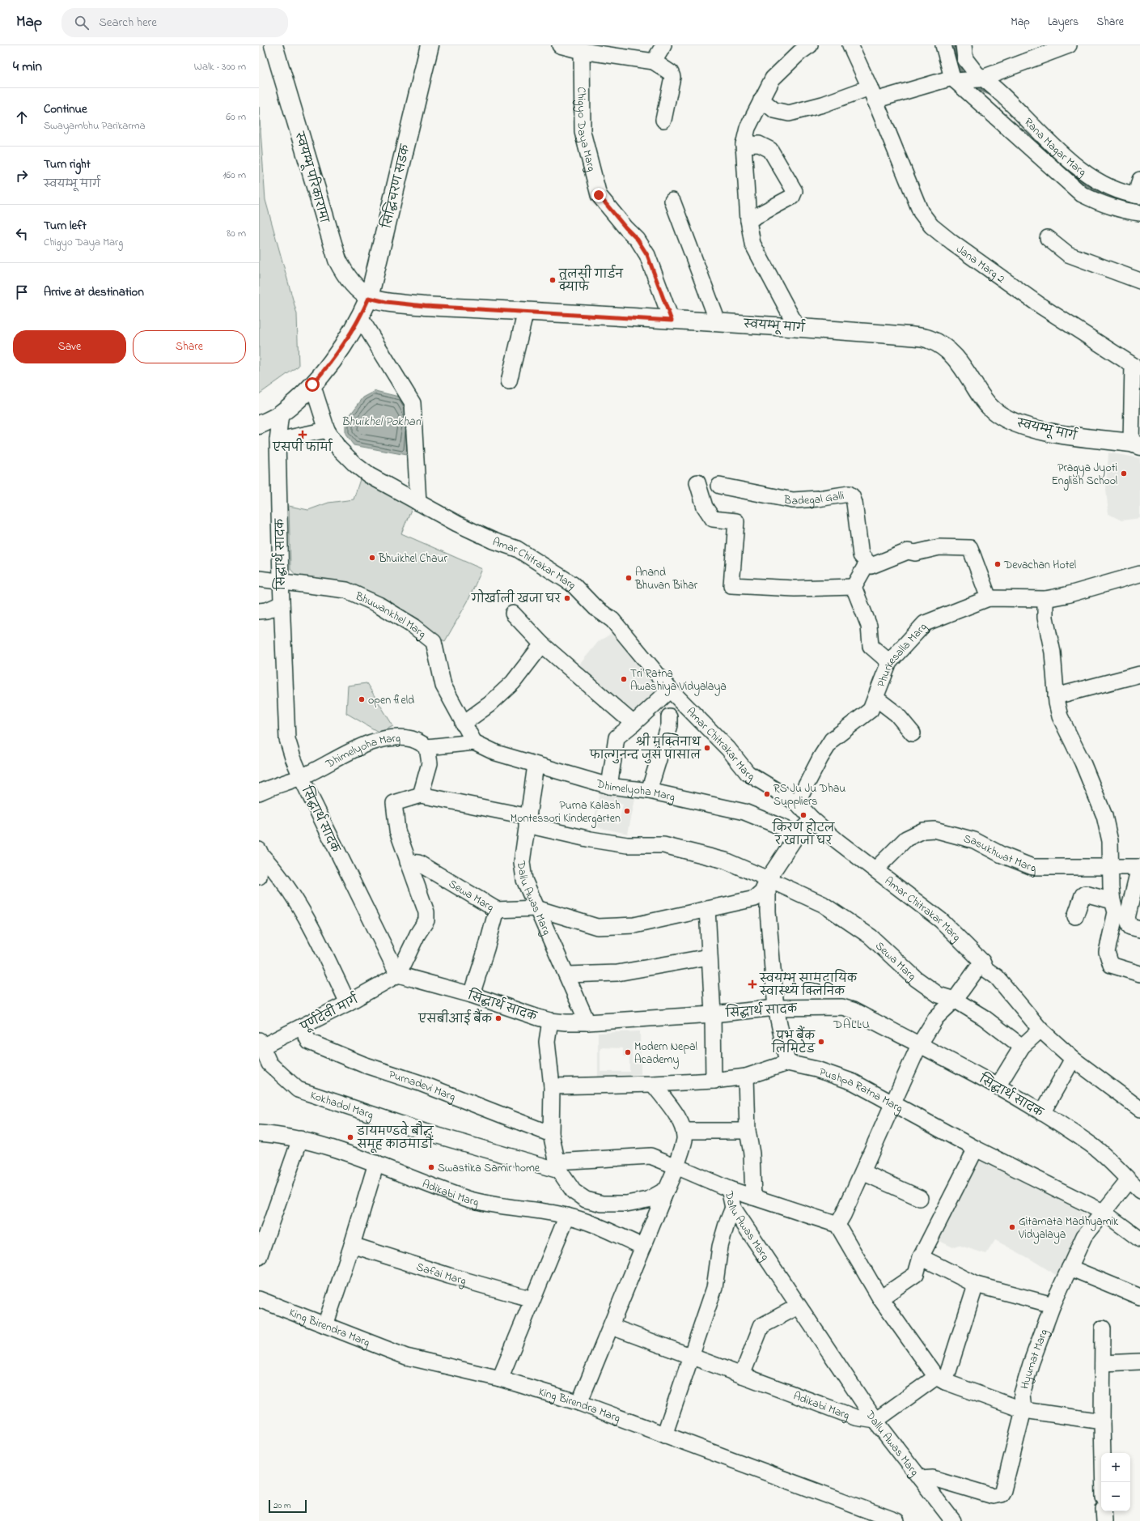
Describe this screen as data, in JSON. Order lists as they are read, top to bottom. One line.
{"streets":{"main road":["स्वयम्भू परिकारामा","सिद्धिचरण सडक","स्वयम्भू मार्ग"],"street":["Chigyo Daya Marg","Rana Magar Marg","Jana Marg 2","Badegal Galli","सिद्धार्थ सादक","Amar Chitrakar Marg","Bhuwankhel Marg","Phurkesalla Marg","Dhimelyoha Marg","Sasukhwat Marg","Sewa Marg","Dallu Awas Marg","पूर्णदेवी मार्ग","Purnadevi Marg","Pushpa Ratna Marg","Kokhadol Marg","Adikabi Marg","Safai Marg","King Birendra Marg","Hyumat Marg"]},"crossings":[["Chigyo Daya Marg","स्वयम्भू मार्ग"],["स्वयम्भू परिकारामा","सिद्धिचरण सडक"],["स्वयम्भू परिकारामा","स्वयम्भू मार्ग"],["सिद्धिचरण सडक","स्वयम्भू मार्ग"],["सिद्धिचरण सडक","सिद्धार्थ सादक"],["सिद्धिचरण सडक","Amar Chitrakar Marg"],["Jana Marg 2","स्वयम्भू मार्ग"],["सिद्धार्थ सादक","Bhuwankhel Marg"],["सिद्धार्थ सादक","Dhimelyoha Marg"],["सिद्धार्थ सादक","Dallu Awas Marg"],["सिद्धार्थ सादक","पूर्णदेवी मार्ग"],["सिद्धार्थ सादक","Hyumat Marg"],["Amar Chitrakar Marg","Phurkesalla Marg"],["Amar Chitrakar Marg","Sasukhwat Marg"],["Amar Chitrakar Marg","Sewa Marg"],["Bhuwankhel Marg","Dhimelyoha Marg"],["Dhimelyoha Marg","Sewa Marg"],["Dhimelyoha Marg","Dallu Awas Marg"],["Sewa Marg","Dallu Awas Marg"],["Dallu Awas Marg","Kokhadol Marg"],["Dallu Awas Marg","Adikabi Marg"],["Dallu Awas Marg","Hyumat Marg"],["पूर्णदेवी मार्ग","Purnadevi Marg"],["पूर्णदेवी मार्ग","Kokhadol Marg"],["Pushpa Ratna Marg","Hyumat Marg"]],"districts":["DALLU"],"water":["Bhuikhel Pokhari"],"places":{"other":["तुलसी गार्डन क्याफे","Pragya Jyoti English School","Bhuikhel Chaur","Devachan Hotel","Anand Bhuvan Bihar","गोर्खाली खजा घर","Tri Ratna Awashiya Vidyalaya","open field","श्री मुक्तिनाथ फाल्गुनन्द जुस पासाल","RS Ju Ju Dhau Suppliers","Purna Kalash Montessori Kindergarten","किरण होटल र खाजा घर","एसबीआई बैंक","प्रभु बैंक लिमिटेड","Modern Nepal Academy","डायमण्डवे बौद्ध समूह काठमाडौं","Swastika Samir home","Gitamata Madhyamik Vidyalaya"],"health":["एसपी फार्मा","स्वयम्भू सामुदायिक स्वास्थ्य क्लिनिक"]},"scale_bar":"20 m","page":{"header":"Map","search":"Search here","nav":["Map","Layers","Share"],"heading":["4 min","Walk · 300 m"],"list":[["Continue","Swayambhu Parikarma","60 m"],["Turn right","स्वयम्भू मार्ग","160 m"],["Turn left","Chigyo Daya Marg","80 m"],"Arrive at destination"],"buttons":["Save","Share"],"map_buttons":["+","−"],"scale":"20 m"}}
